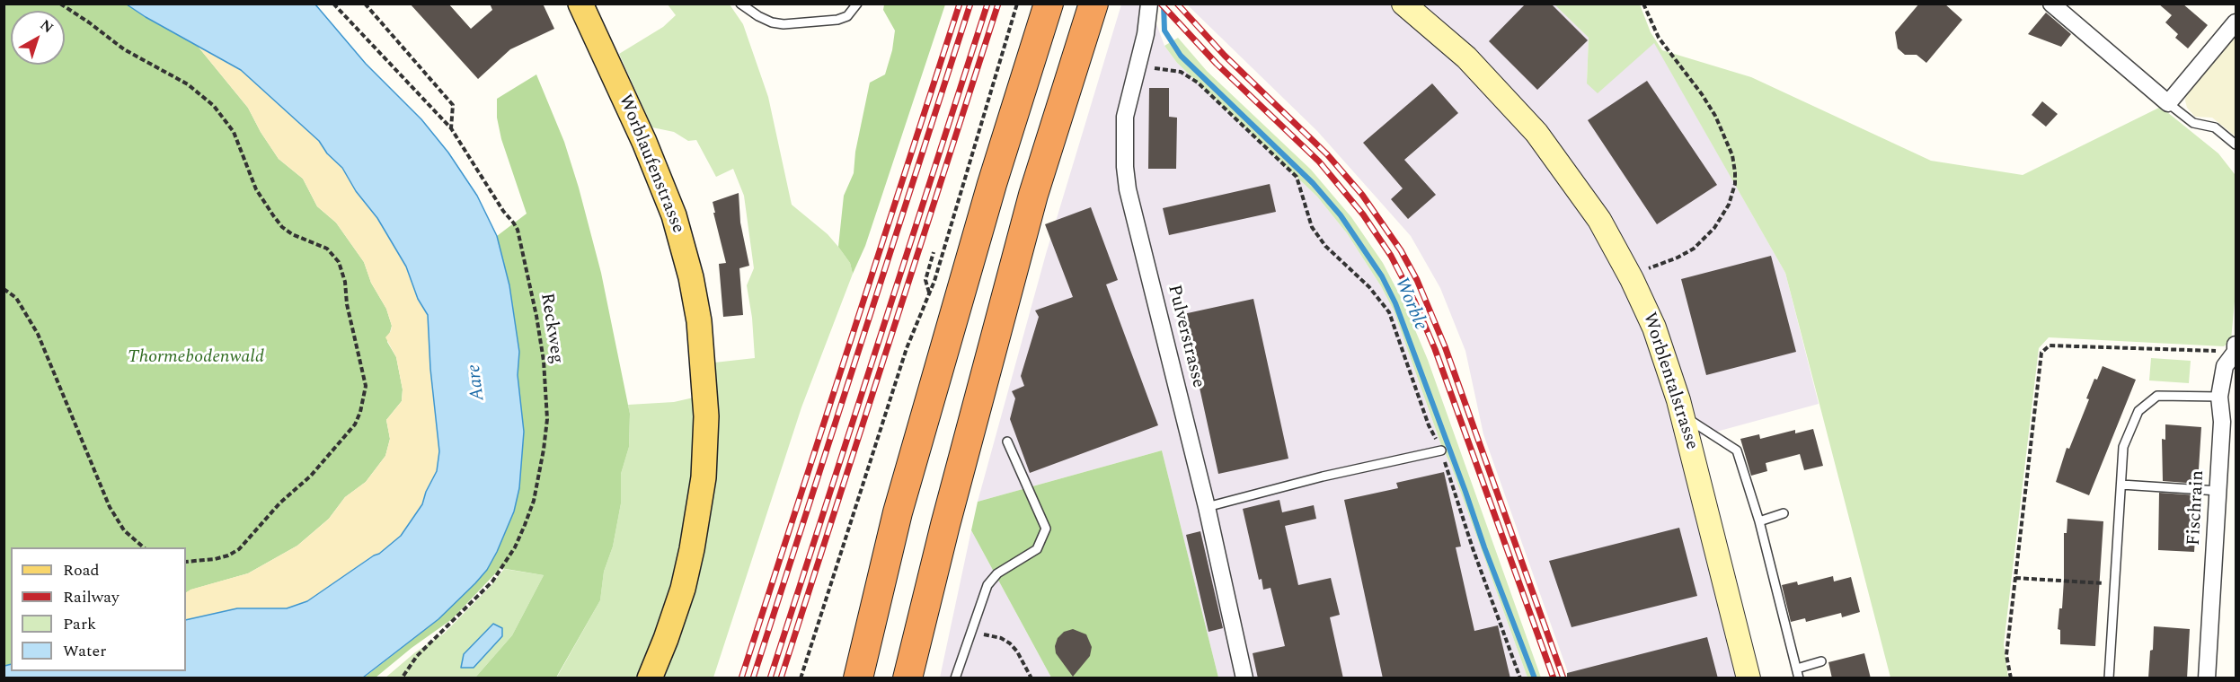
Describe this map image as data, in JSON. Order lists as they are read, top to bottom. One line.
{"streets":{"main road":["Worblaufenstrasse","Worblentalstrasse"],"street":["Pulverstrasse","Fischrain"],"path":["Reckweg"]},"water":["Worble","Aare"],"parks":["Thormebodenwald"],"legend":["Road","Railway","Park","Water"],"north":"top right"}
